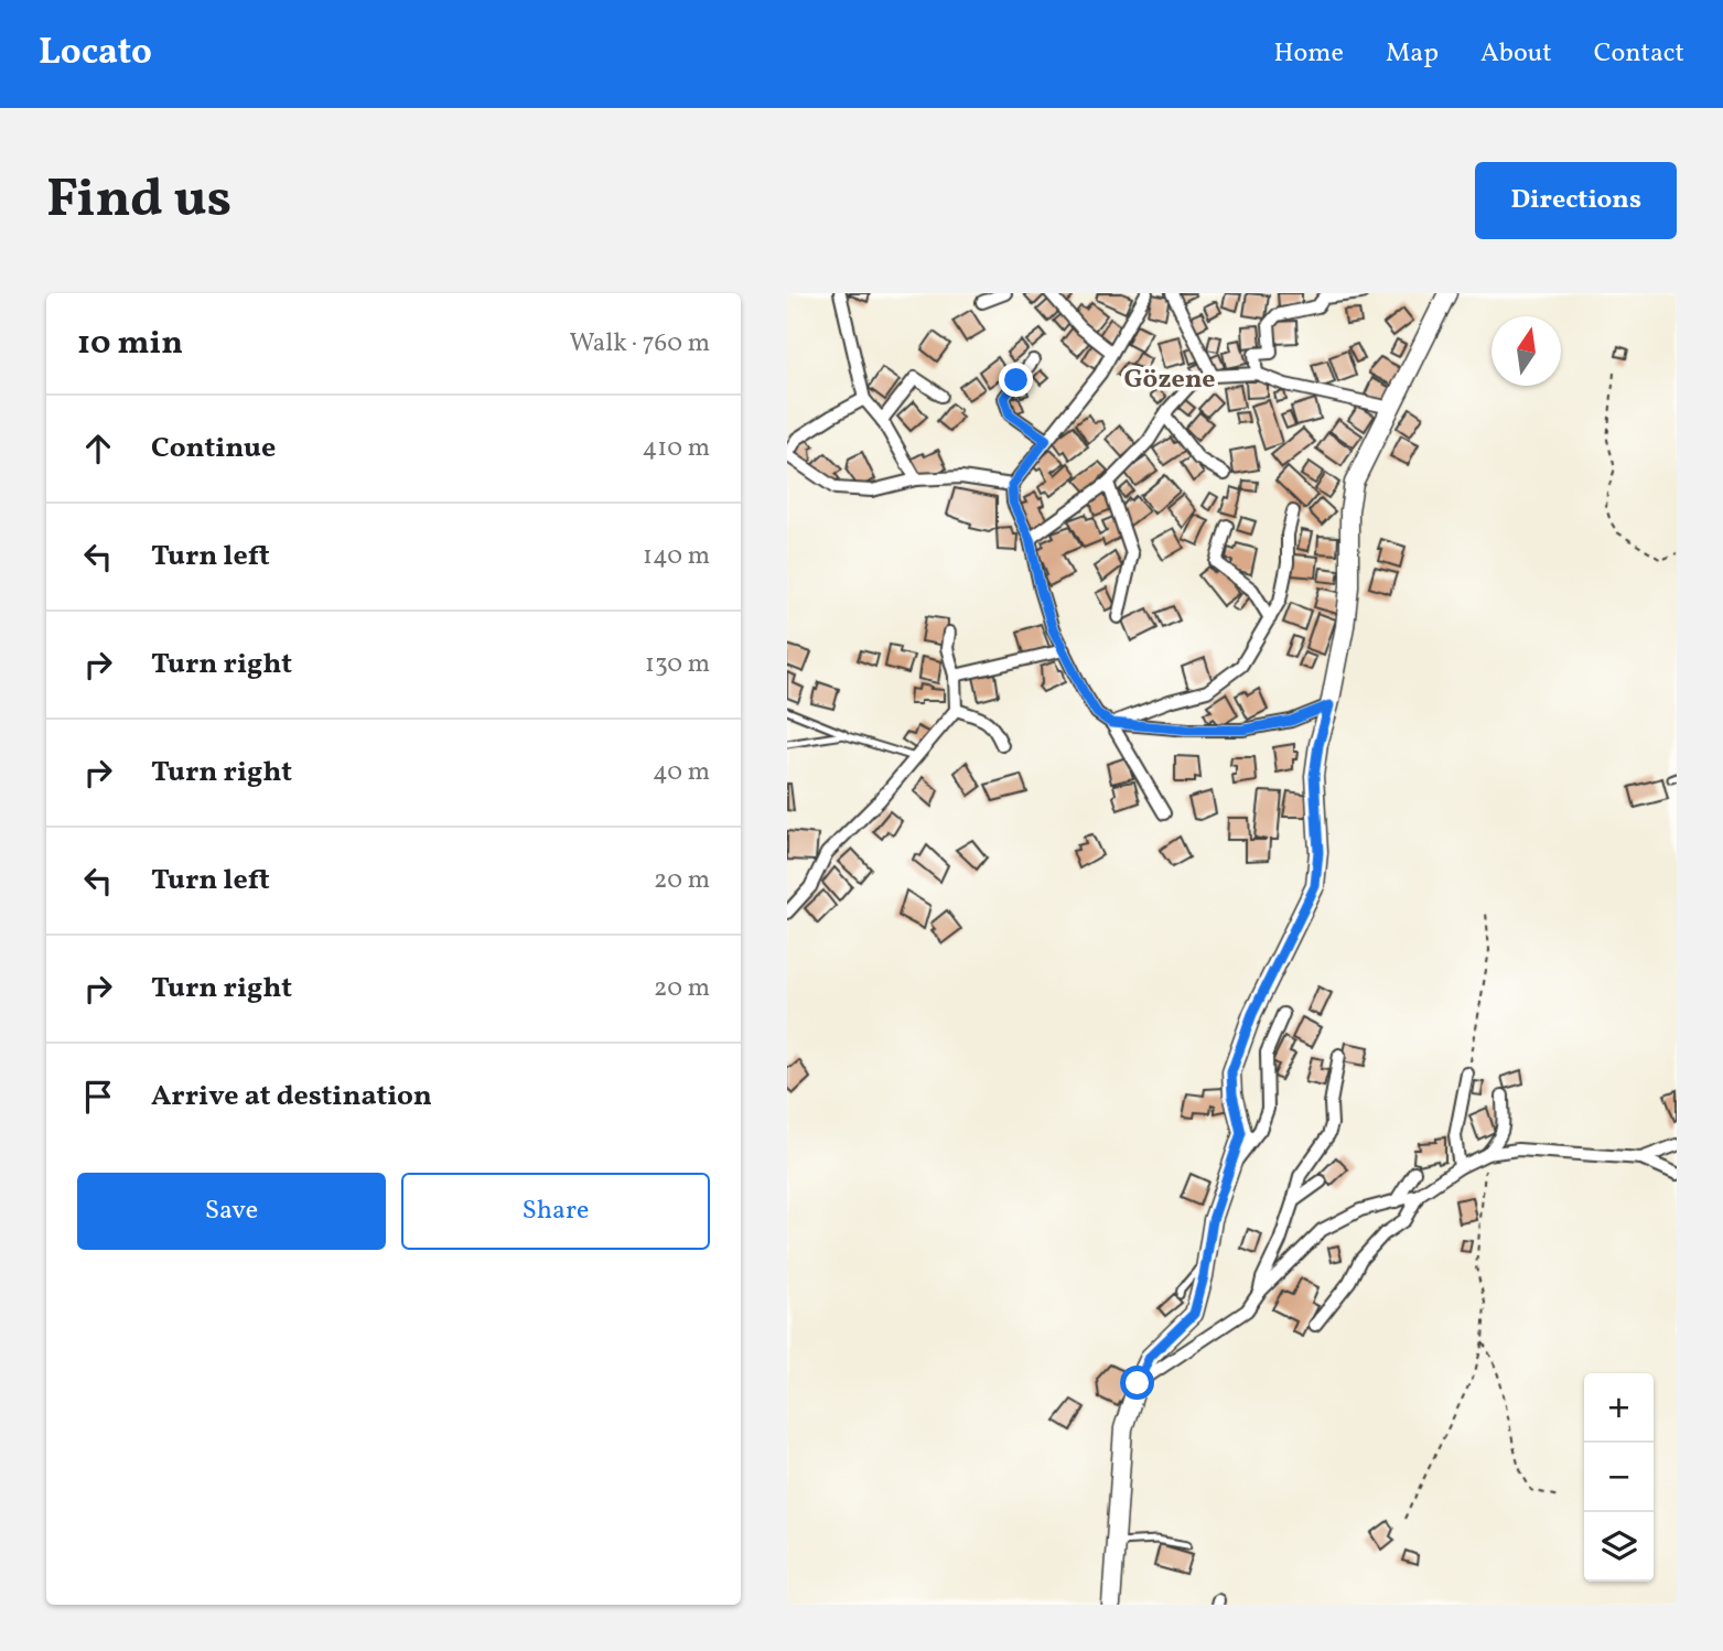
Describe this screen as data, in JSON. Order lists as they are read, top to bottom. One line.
{"districts":["Gözene"],"north":"top","page":{"header":"Locato","nav":["Home","Map","About","Contact"],"buttons":["Directions",["Save","Share"]],"title":"Find us","heading":["10 min","Walk · 760 m"],"list":[["Continue","410 m"],["Turn left","140 m"],["Turn right","130 m"],["Turn right","40 m"],["Turn left","20 m"],["Turn right","20 m"],"Arrive at destination"],"map_buttons":["+","−"]}}
